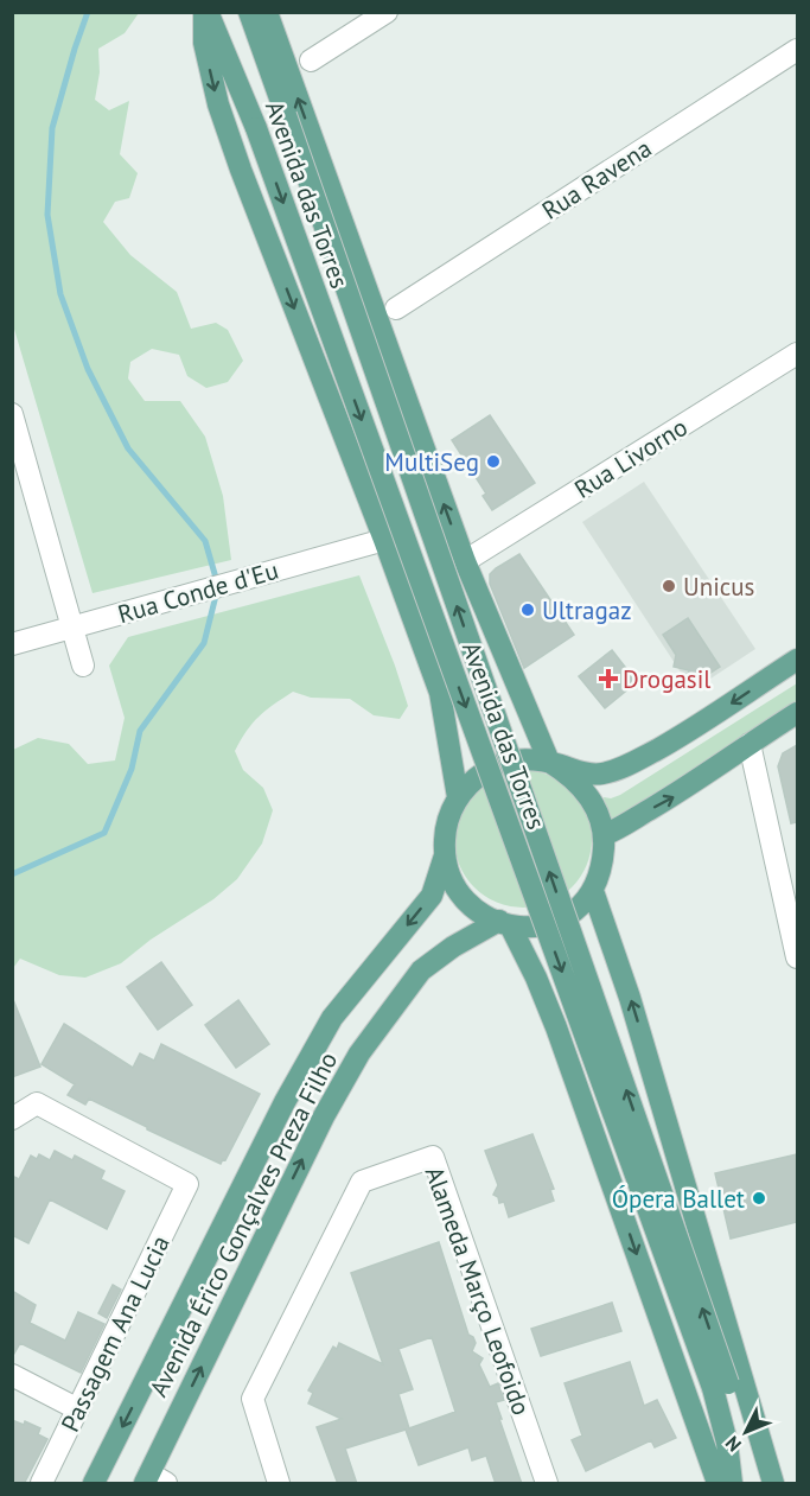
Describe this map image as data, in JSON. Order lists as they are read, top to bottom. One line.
{"streets":{"main road":["Avenida das Torres","Avenida Érico Gonçalves Preza Filho"],"street":["Rua Ravena","Rua Livorno","Rua Conde d'Eu","Alameda Março Leofoido","Passagem Ana Lucia"]},"places":{"other":["MultiSeg","Unicus","Ultragaz","Ópera Ballet"],"health":["Drogasil"]},"north":"bottom left"}
